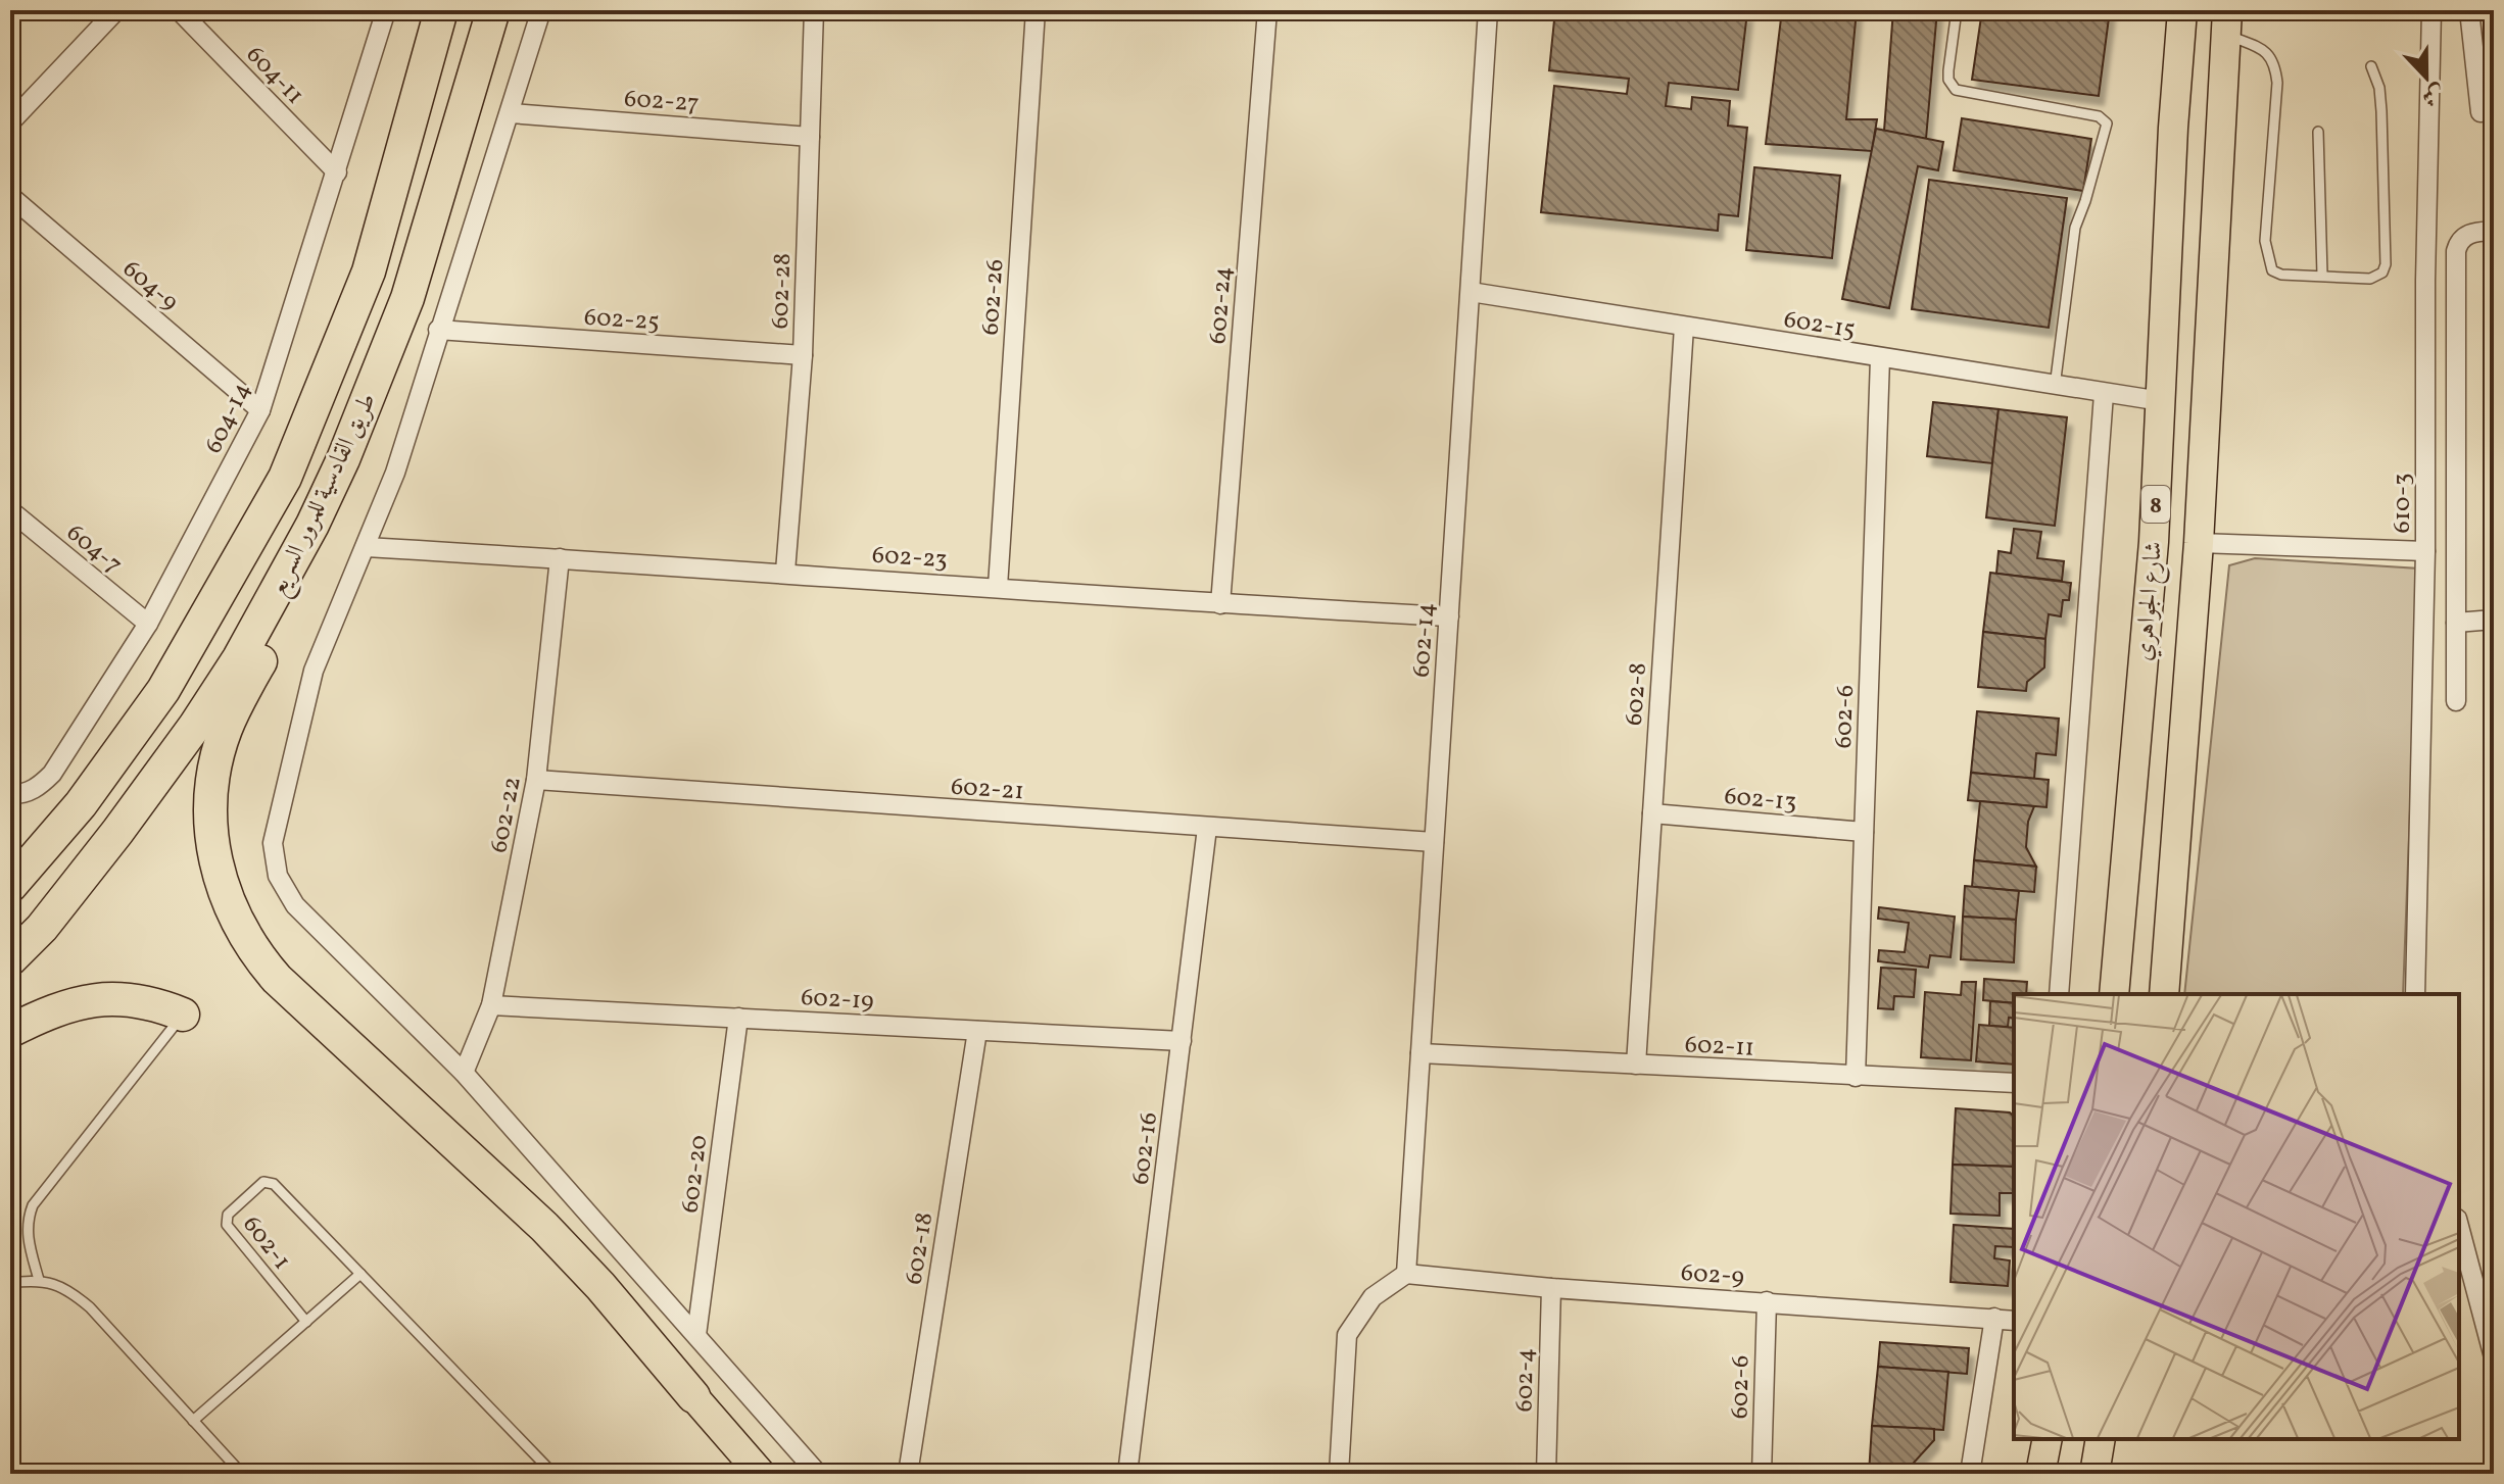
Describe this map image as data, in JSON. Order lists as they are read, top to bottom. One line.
{"streets":{"highway":["طريق القادسية للمرور السريع"],"main road":["8","شارع الجواهري"],"street":["604-11","602-27","604-9","602-28","602-26","602-24","602-25","602-15","604-14","610-3","604-7","602-23","602-14","602-8","602-6","602-21","602-13","602-22","602-19","602-11","602-16","602-20","602-18","602-9","602-4"],"lane":["602-1"]},"crossings":[["604-11","604-14"],["602-27","602-28"],["604-9","604-14"],["602-28","602-25"],["602-28","602-23"],["602-26","602-23"],["602-24","602-23"],["602-15","شارع الجواهري"],["602-15","602-14"],["602-15","602-8"],["602-15","602-6"],["604-14","604-7"],["602-23","602-14"],["602-23","602-22"],["602-14","602-21"],["602-14","602-11"],["602-14","602-9"],["602-8","602-13"],["602-8","602-11"],["602-6","602-13"],["602-6","602-11"],["602-6","602-9"],["602-21","602-22"],["602-21","602-16"],["602-22","602-19"],["602-19","602-16"],["602-19","602-20"],["602-19","602-18"],["602-9","602-4"]],"north":"bottom"}
